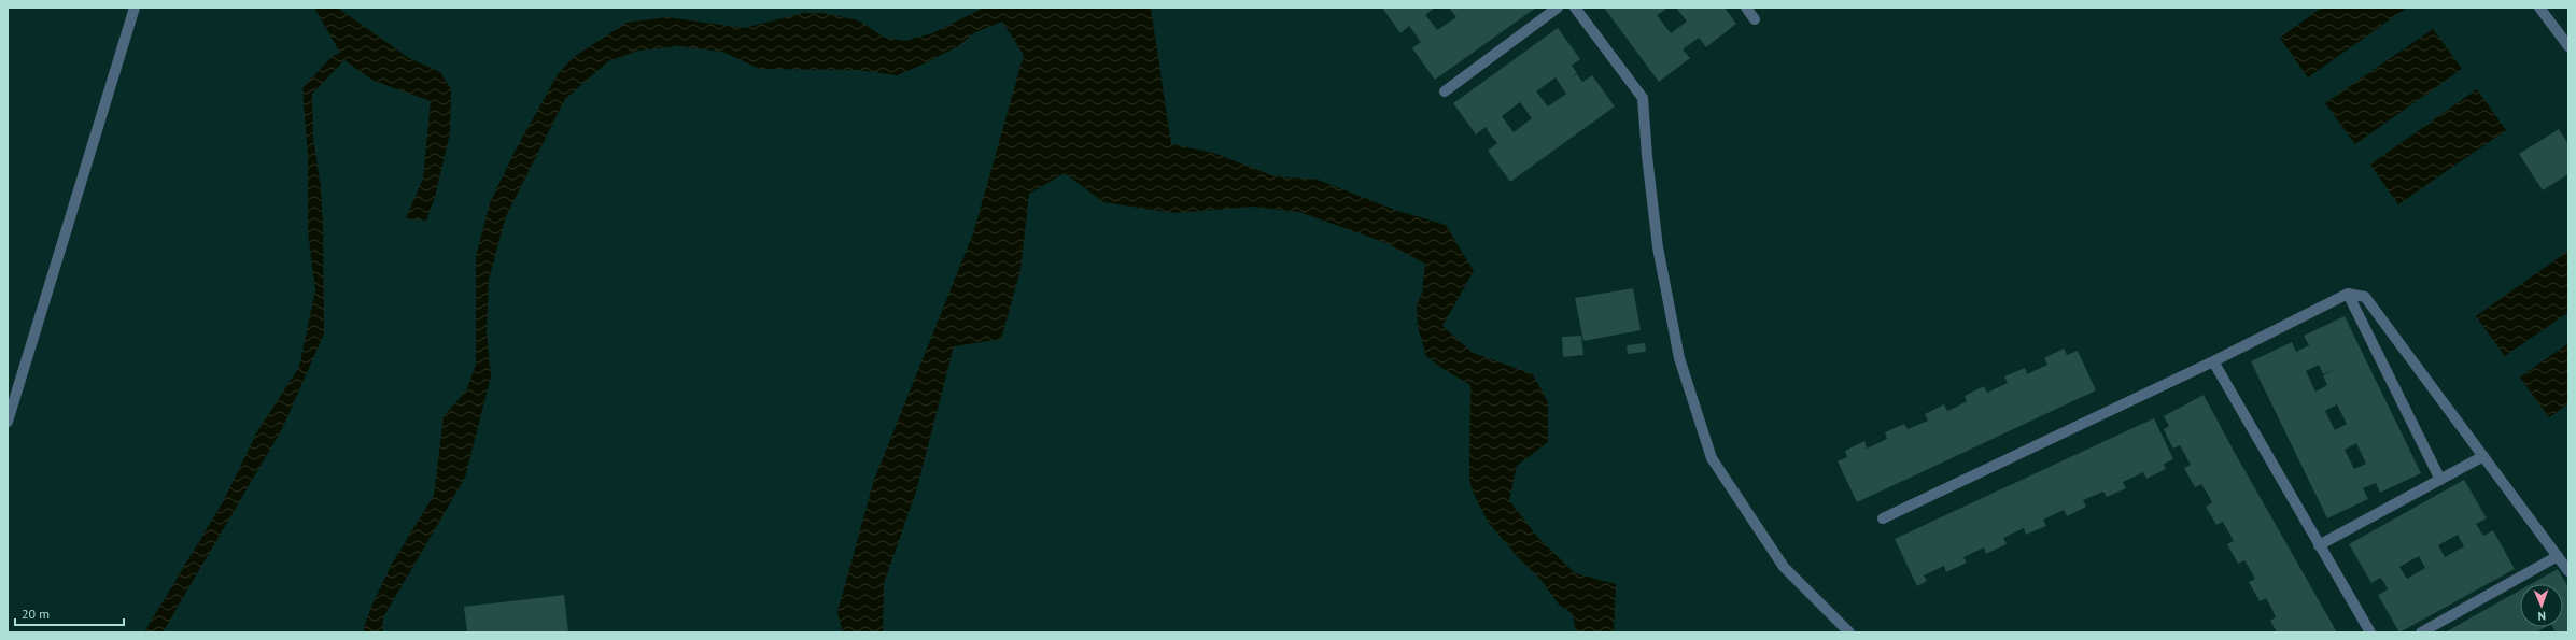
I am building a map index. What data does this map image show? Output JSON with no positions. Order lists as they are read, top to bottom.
{
  "scale_bar": "20 m",
  "north": "bottom"
}
